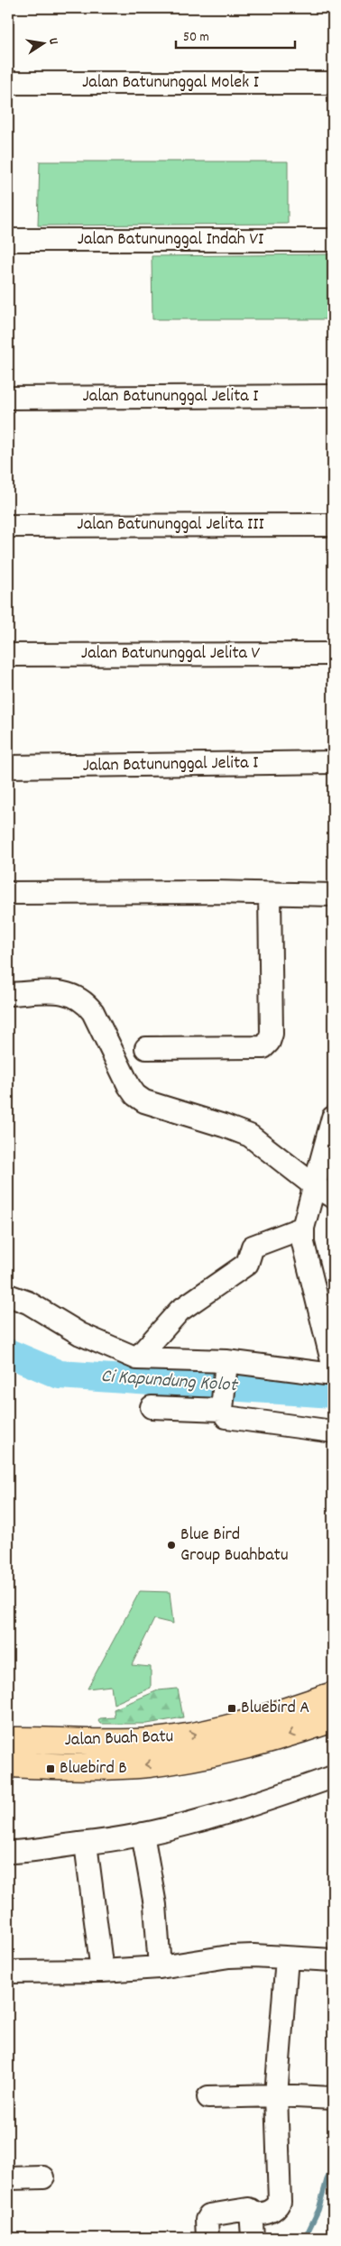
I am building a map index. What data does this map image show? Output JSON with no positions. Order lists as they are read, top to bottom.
{
  "streets": {
    "main road": ["Jalan Buah Batu"],
    "street": [
      "Jalan Batununggal Molek I",
      "Jalan Batununggal Indah VI",
      "Jalan Batununggal Jelita I",
      "Jalan Batununggal Jelita III",
      "Jalan Batununggal Jelita V"
    ]
  },
  "water": ["Ci Kapundung Kolot"],
  "places": {
    "other": ["Blue Bird Group Buahbatu"],
    "transit": ["Bluebird A", "Bluebird B"]
  },
  "scale_bar": "50 m",
  "north": "right"
}
